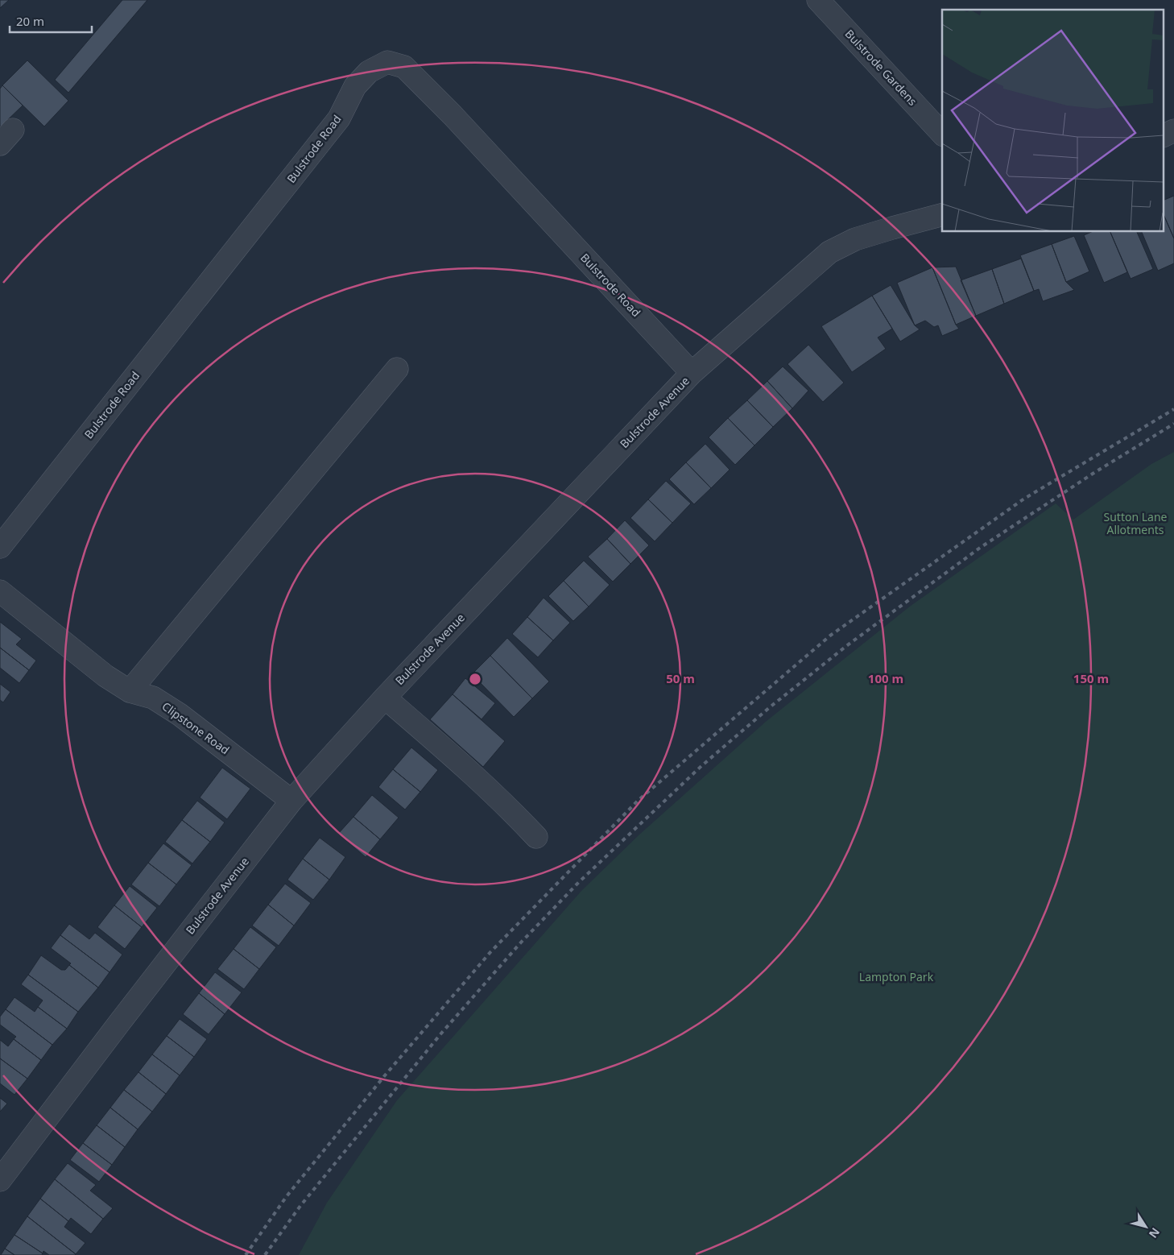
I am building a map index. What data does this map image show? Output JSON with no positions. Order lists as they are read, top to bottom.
{
  "streets": {
    "street": [
      "Bulstrode Gardens",
      "Bulstrode Road",
      "Bulstrode Avenue",
      "Clipstone Road"
    ]
  },
  "crossings": [
    ["Bulstrode Road", "Bulstrode Avenue"],
    ["Bulstrode Avenue", "Clipstone Road"]
  ],
  "parks": ["Sutton Lane Allotments", "Lampton Park"],
  "scale_bar": "20 m",
  "north": "bottom right",
  "rings": ["50 m", "100 m", "150 m"]
}
